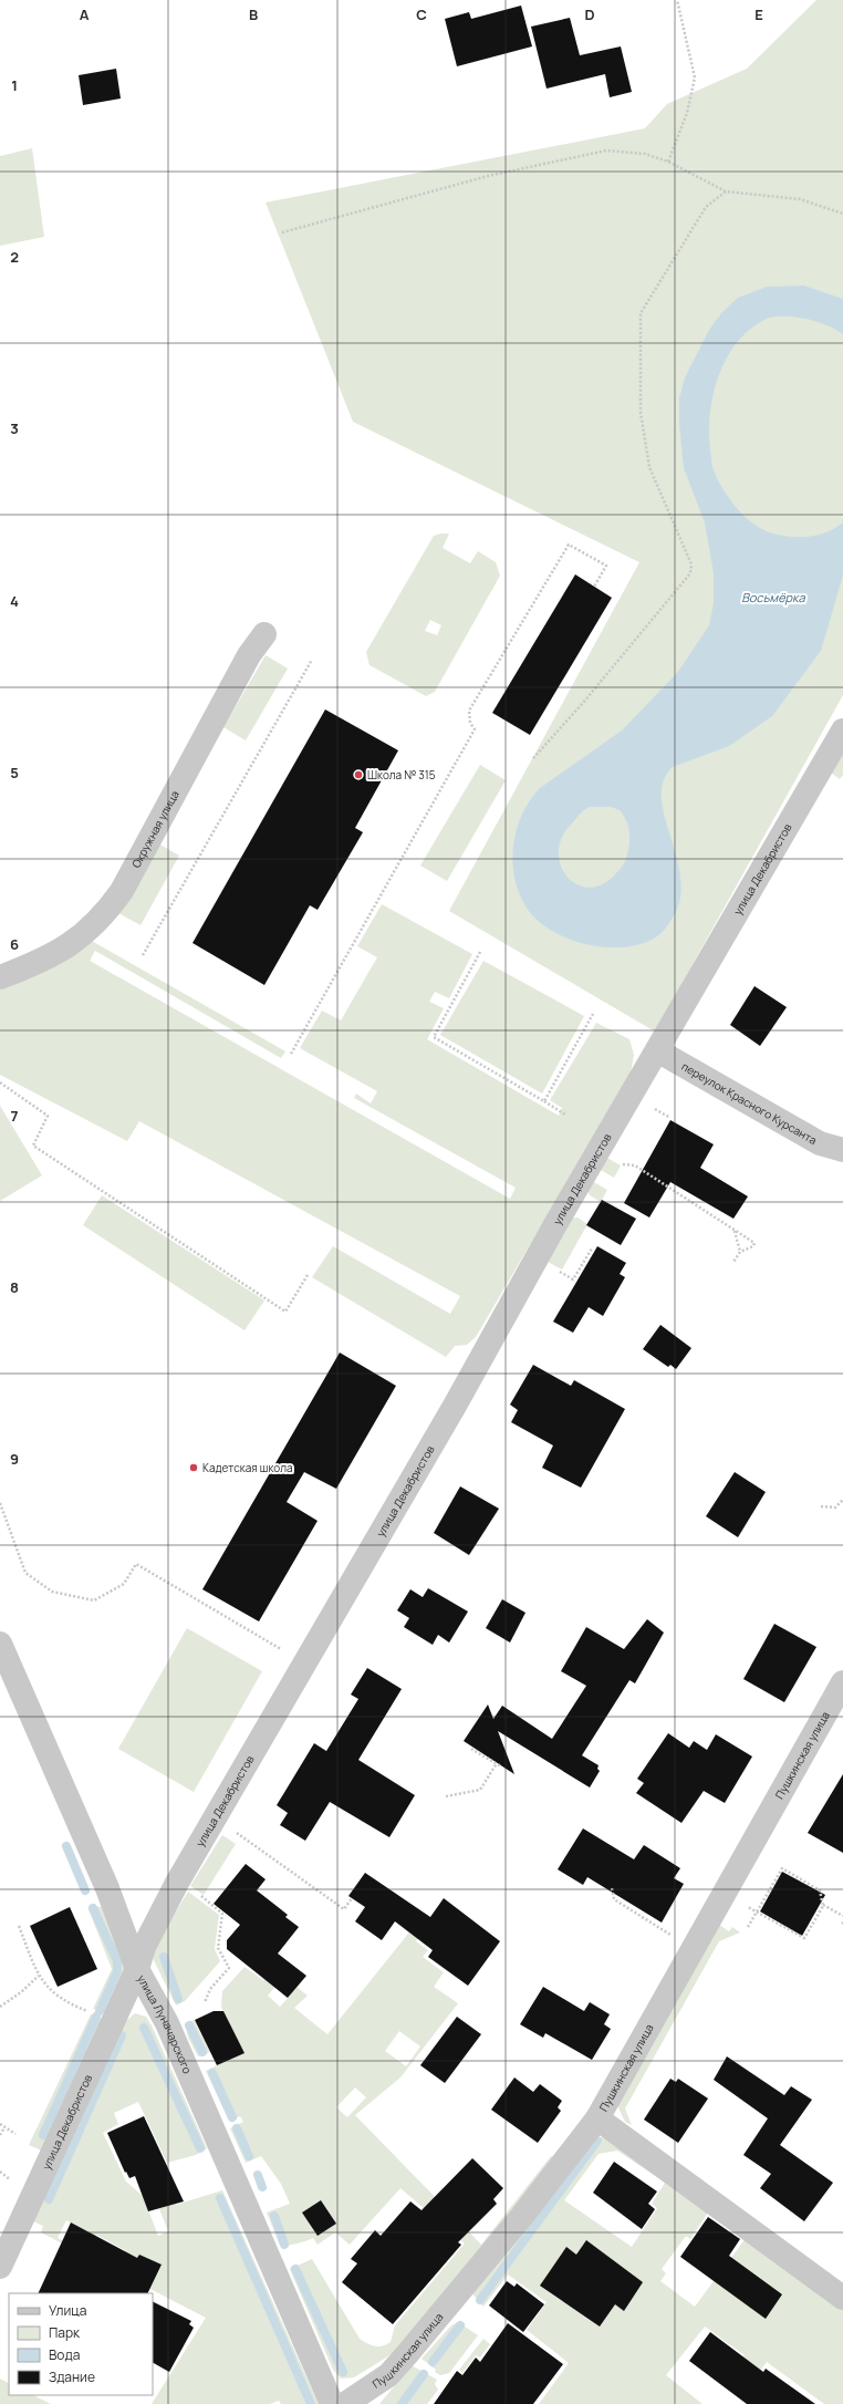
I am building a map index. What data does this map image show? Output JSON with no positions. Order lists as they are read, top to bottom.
{
  "streets": {
    "street": [
      "Окружная улица",
      "улица Декабристов",
      "переулок Красного Курсанта",
      "Пушкинская улица",
      "улица Луначарского"
    ]
  },
  "crossings": [
    ["улица Декабристов", "переулок Красного Курсанта"],
    ["улица Декабристов", "улица Луначарского"]
  ],
  "water": ["Восьмёрка"],
  "places": ["Школа № 315", "Кадетская школа"],
  "legend": [
    "Улица",
    "Парк",
    "Вода",
    "Здание"
  ],
  "grid": {
    "columns": [
      "A",
      "B",
      "C",
      "D",
      "E"
    ],
    "rows": [
      "1",
      "2",
      "3",
      "4",
      "5",
      "6",
      "7",
      "8",
      "9"
    ]
  }
}
